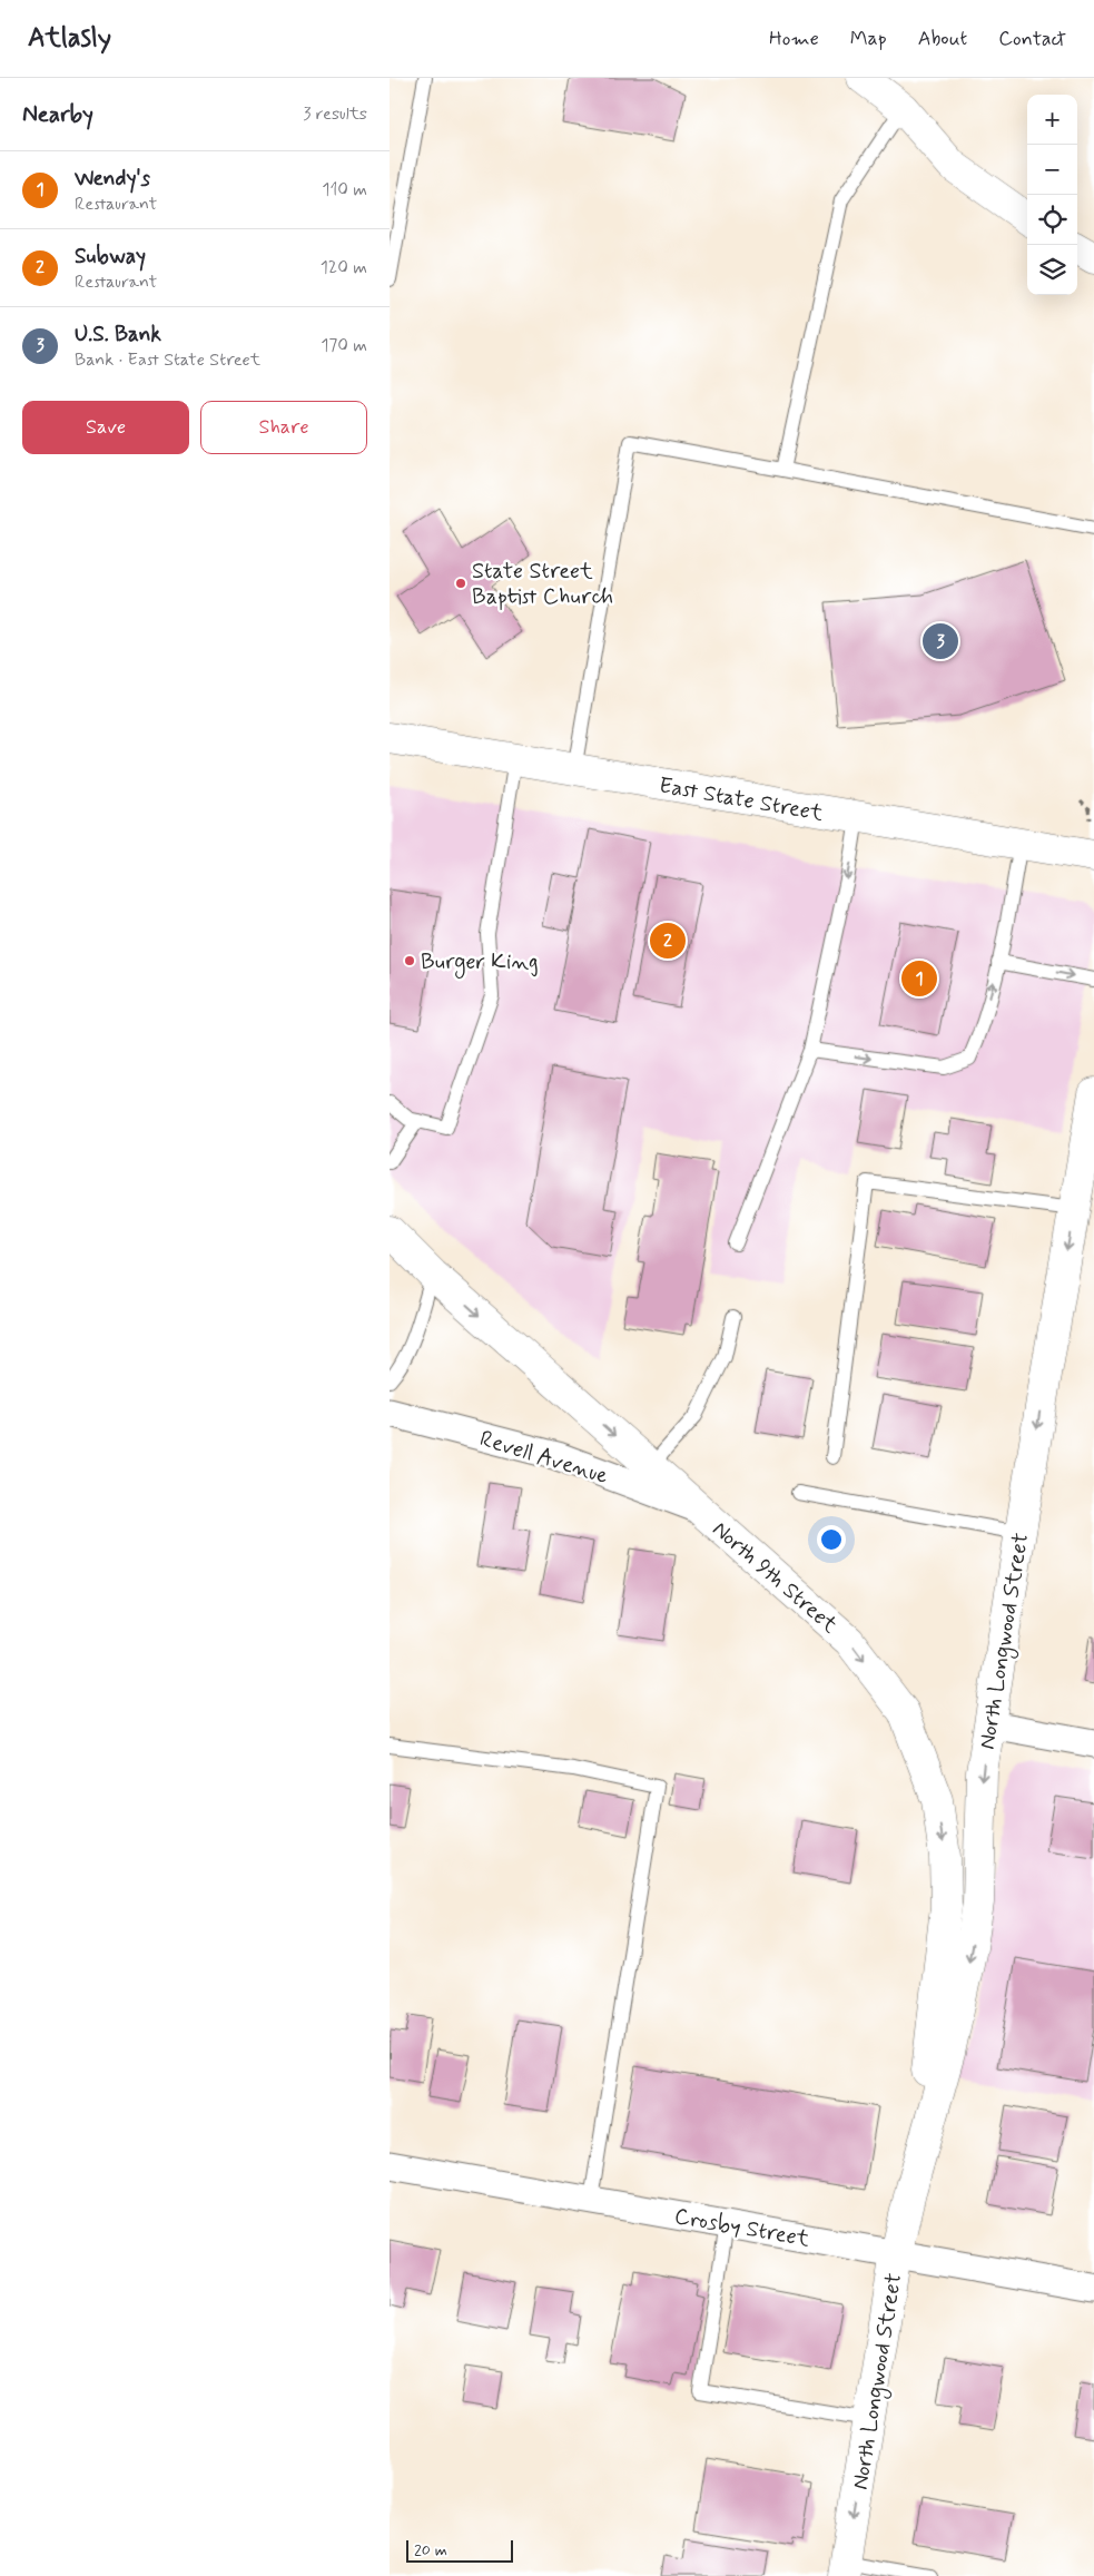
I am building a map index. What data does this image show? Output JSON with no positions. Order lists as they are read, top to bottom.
{
  "streets": {
    "main road": ["East State Street", "North 9th Street", "North Longwood Street"],
    "street": ["Revell Avenue", "Crosby Street"]
  },
  "crossings": [
    ["Revell Avenue", "North 9th Street"],
    ["North 9th Street", "North Longwood Street"],
    ["North Longwood Street", "Crosby Street"]
  ],
  "one_way": ["North 9th Street", "North Longwood Street"],
  "places": ["State Street Baptist Church", "Burger King"],
  "scale_bar": "20 m",
  "page": {
    "header": "Atlasly",
    "nav": [
      "Home",
      "Map",
      "About",
      "Contact"
    ],
    "heading": ["Nearby", "3 results"],
    "map_buttons": ["+", "−"],
    "list": [
      {
        "mark": "1",
        "name": "Wendy's",
        "note": "Restaurant",
        "value": "110 m"
      },
      {
        "mark": "2",
        "name": "Subway",
        "note": "Restaurant",
        "value": "120 m"
      },
      {
        "mark": "3",
        "name": "U.S. Bank",
        "note": "Bank · East State Street",
        "value": "170 m"
      }
    ],
    "buttons": ["Save", "Share"],
    "pins": ["3", "2", "1"],
    "scale": "20 m"
  }
}
